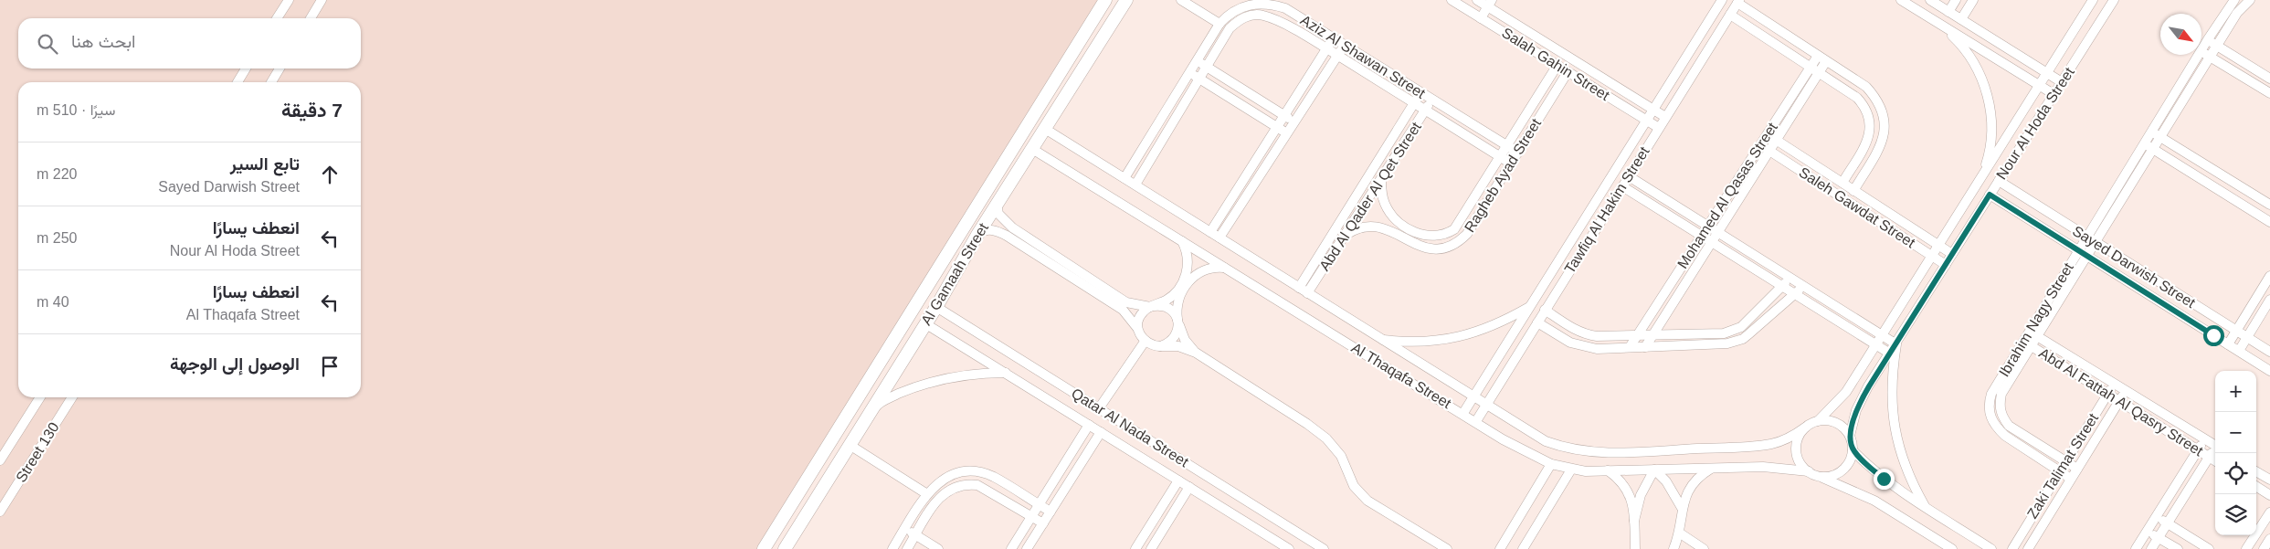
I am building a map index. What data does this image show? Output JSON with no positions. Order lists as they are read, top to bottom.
{
  "streets": {
    "street": [
      "Aziz Al Shawan Street",
      "Salah Gahin Street",
      "Nour Al Hoda Street",
      "Ragheb Ayad Street",
      "Mohamed Al Qasas Street",
      "Abd Al Qader Al Qet Street",
      "Saleh Gawdat Street",
      "Tawfiq Al Hakim Street",
      "Sayed Darwish Street",
      "Al Gamaah Street",
      "Ibrahim Nagy Street",
      "Al Thaqafa Street",
      "Abd Al Fattah Al Qasry Street",
      "Qatar Al Nada Street",
      "Street 130",
      "Zaki Talimat Street"
    ]
  },
  "crossings": [
    ["Aziz Al Shawan Street", "Ragheb Ayad Street"],
    ["Aziz Al Shawan Street", "Abd Al Qader Al Qet Street"],
    ["Aziz Al Shawan Street", "Al Thaqafa Street"],
    ["Salah Gahin Street", "Ragheb Ayad Street"],
    ["Salah Gahin Street", "Tawfiq Al Hakim Street"],
    ["Nour Al Hoda Street", "Saleh Gawdat Street"],
    ["Nour Al Hoda Street", "Sayed Darwish Street"],
    ["Nour Al Hoda Street", "Al Thaqafa Street"],
    ["Ragheb Ayad Street", "Abd Al Qader Al Qet Street"],
    ["Mohamed Al Qasas Street", "Saleh Gawdat Street"],
    ["Abd Al Qader Al Qet Street", "Al Thaqafa Street"],
    ["Tawfiq Al Hakim Street", "Al Thaqafa Street"],
    ["Sayed Darwish Street", "Ibrahim Nagy Street"],
    ["Al Gamaah Street", "Al Thaqafa Street"],
    ["Al Gamaah Street", "Qatar Al Nada Street"],
    ["Ibrahim Nagy Street", "Abd Al Fattah Al Qasry Street"],
    ["Abd Al Fattah Al Qasry Street", "Zaki Talimat Street"]
  ],
  "north": "bottom right",
  "page": {
    "search": "ابحث هنا",
    "heading": ["7 دقيقة", "سيرًا · 510 m"],
    "list": [
      ["تابع السير", "Sayed Darwish Street", "220 m"],
      ["انعطف يسارًا", "Nour Al Hoda Street", "250 m"],
      ["انعطف يسارًا", "Al Thaqafa Street", "40 m"],
      "الوصول إلى الوجهة"
    ],
    "map_buttons": ["+", "−"]
  }
}
